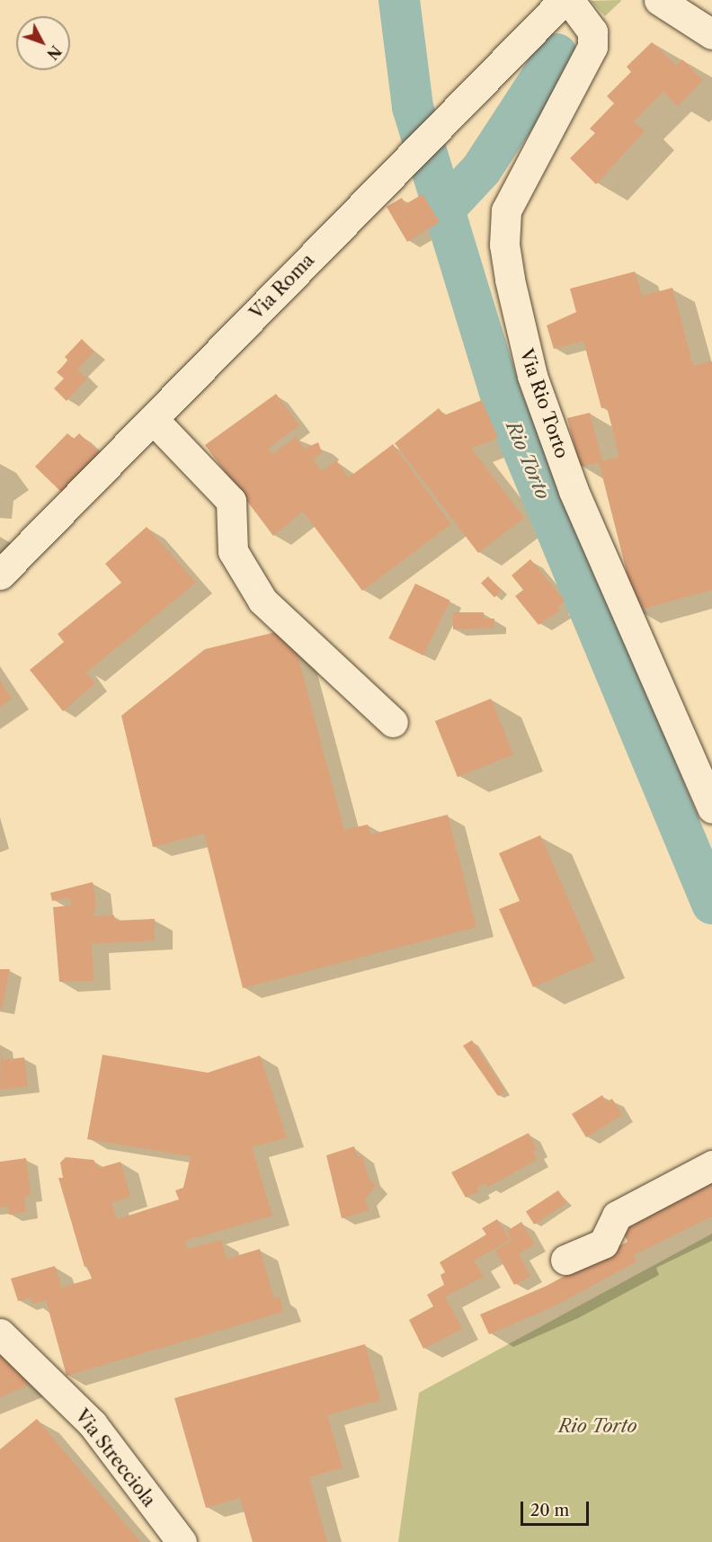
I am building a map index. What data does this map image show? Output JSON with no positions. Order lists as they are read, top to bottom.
{
  "streets": {
    "street": ["Via Roma", "Via Rio Torto", "Via Strecciola"]
  },
  "water": ["Rio Torto"],
  "parks": ["Rio Torto"],
  "scale_bar": "20 m",
  "north": "bottom right"
}
